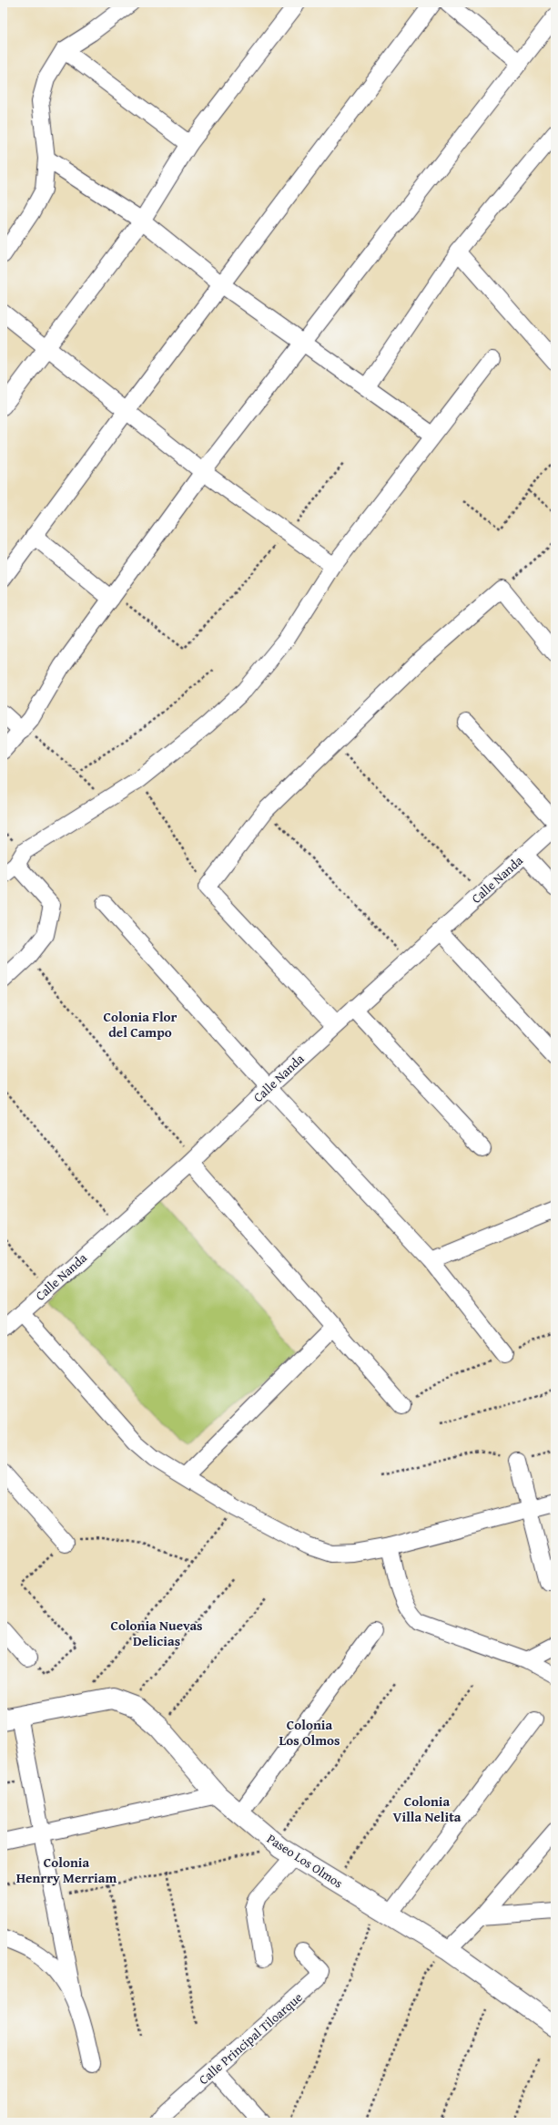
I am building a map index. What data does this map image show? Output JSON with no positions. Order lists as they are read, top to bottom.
{
  "streets": {
    "street": ["Calle Nanda", "Paseo Los Olmos", "Calle Principal Tiloarque"]
  },
  "districts": [
    "Colonia Flor del Campo",
    "Colonia Nuevas Delicias",
    "Colonia Los Olmos",
    "Colonia Villa Nelita",
    "Colonia Henrry Merriam"
  ]
}
